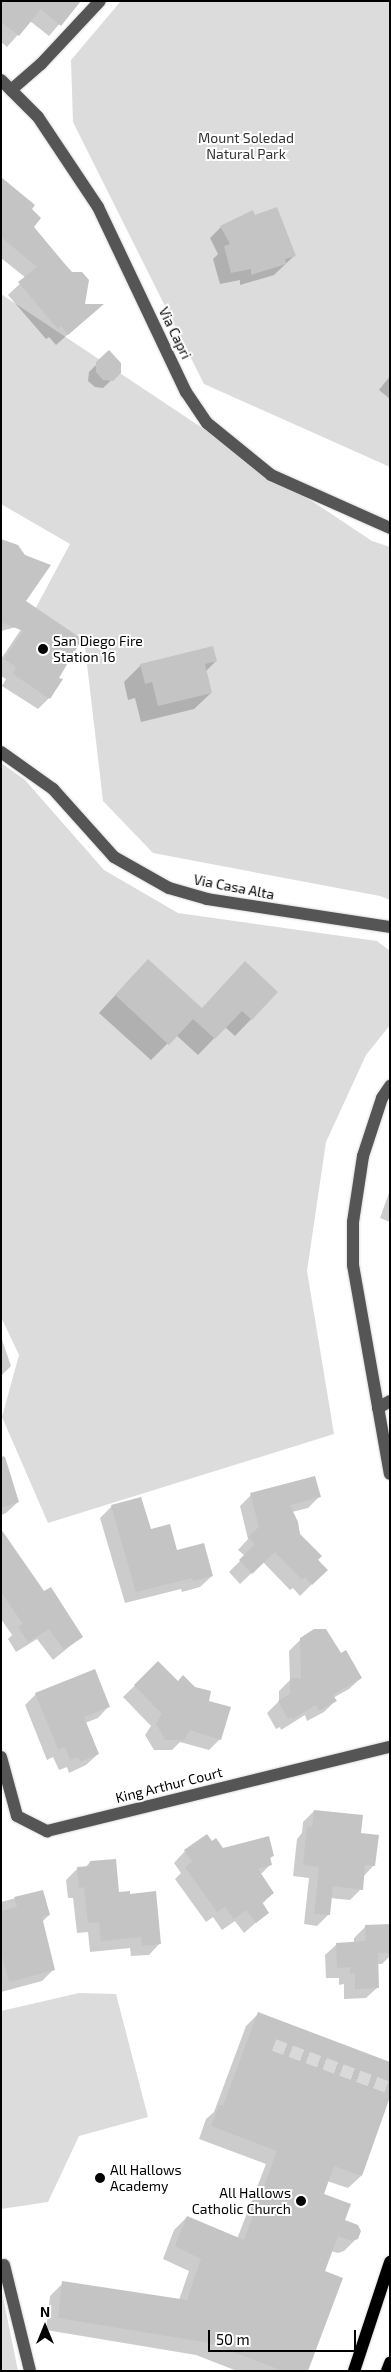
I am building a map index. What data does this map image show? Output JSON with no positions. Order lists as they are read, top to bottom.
{
  "streets": {
    "street": ["Via Capri", "Via Casa Alta", "King Arthur Court"]
  },
  "parks": ["Mount Soledad Natural Park"],
  "places": ["San Diego Fire Station 16", "All Hallows Academy", "All Hallows Catholic Church"],
  "scale_bar": "50 m",
  "north": "top"
}
